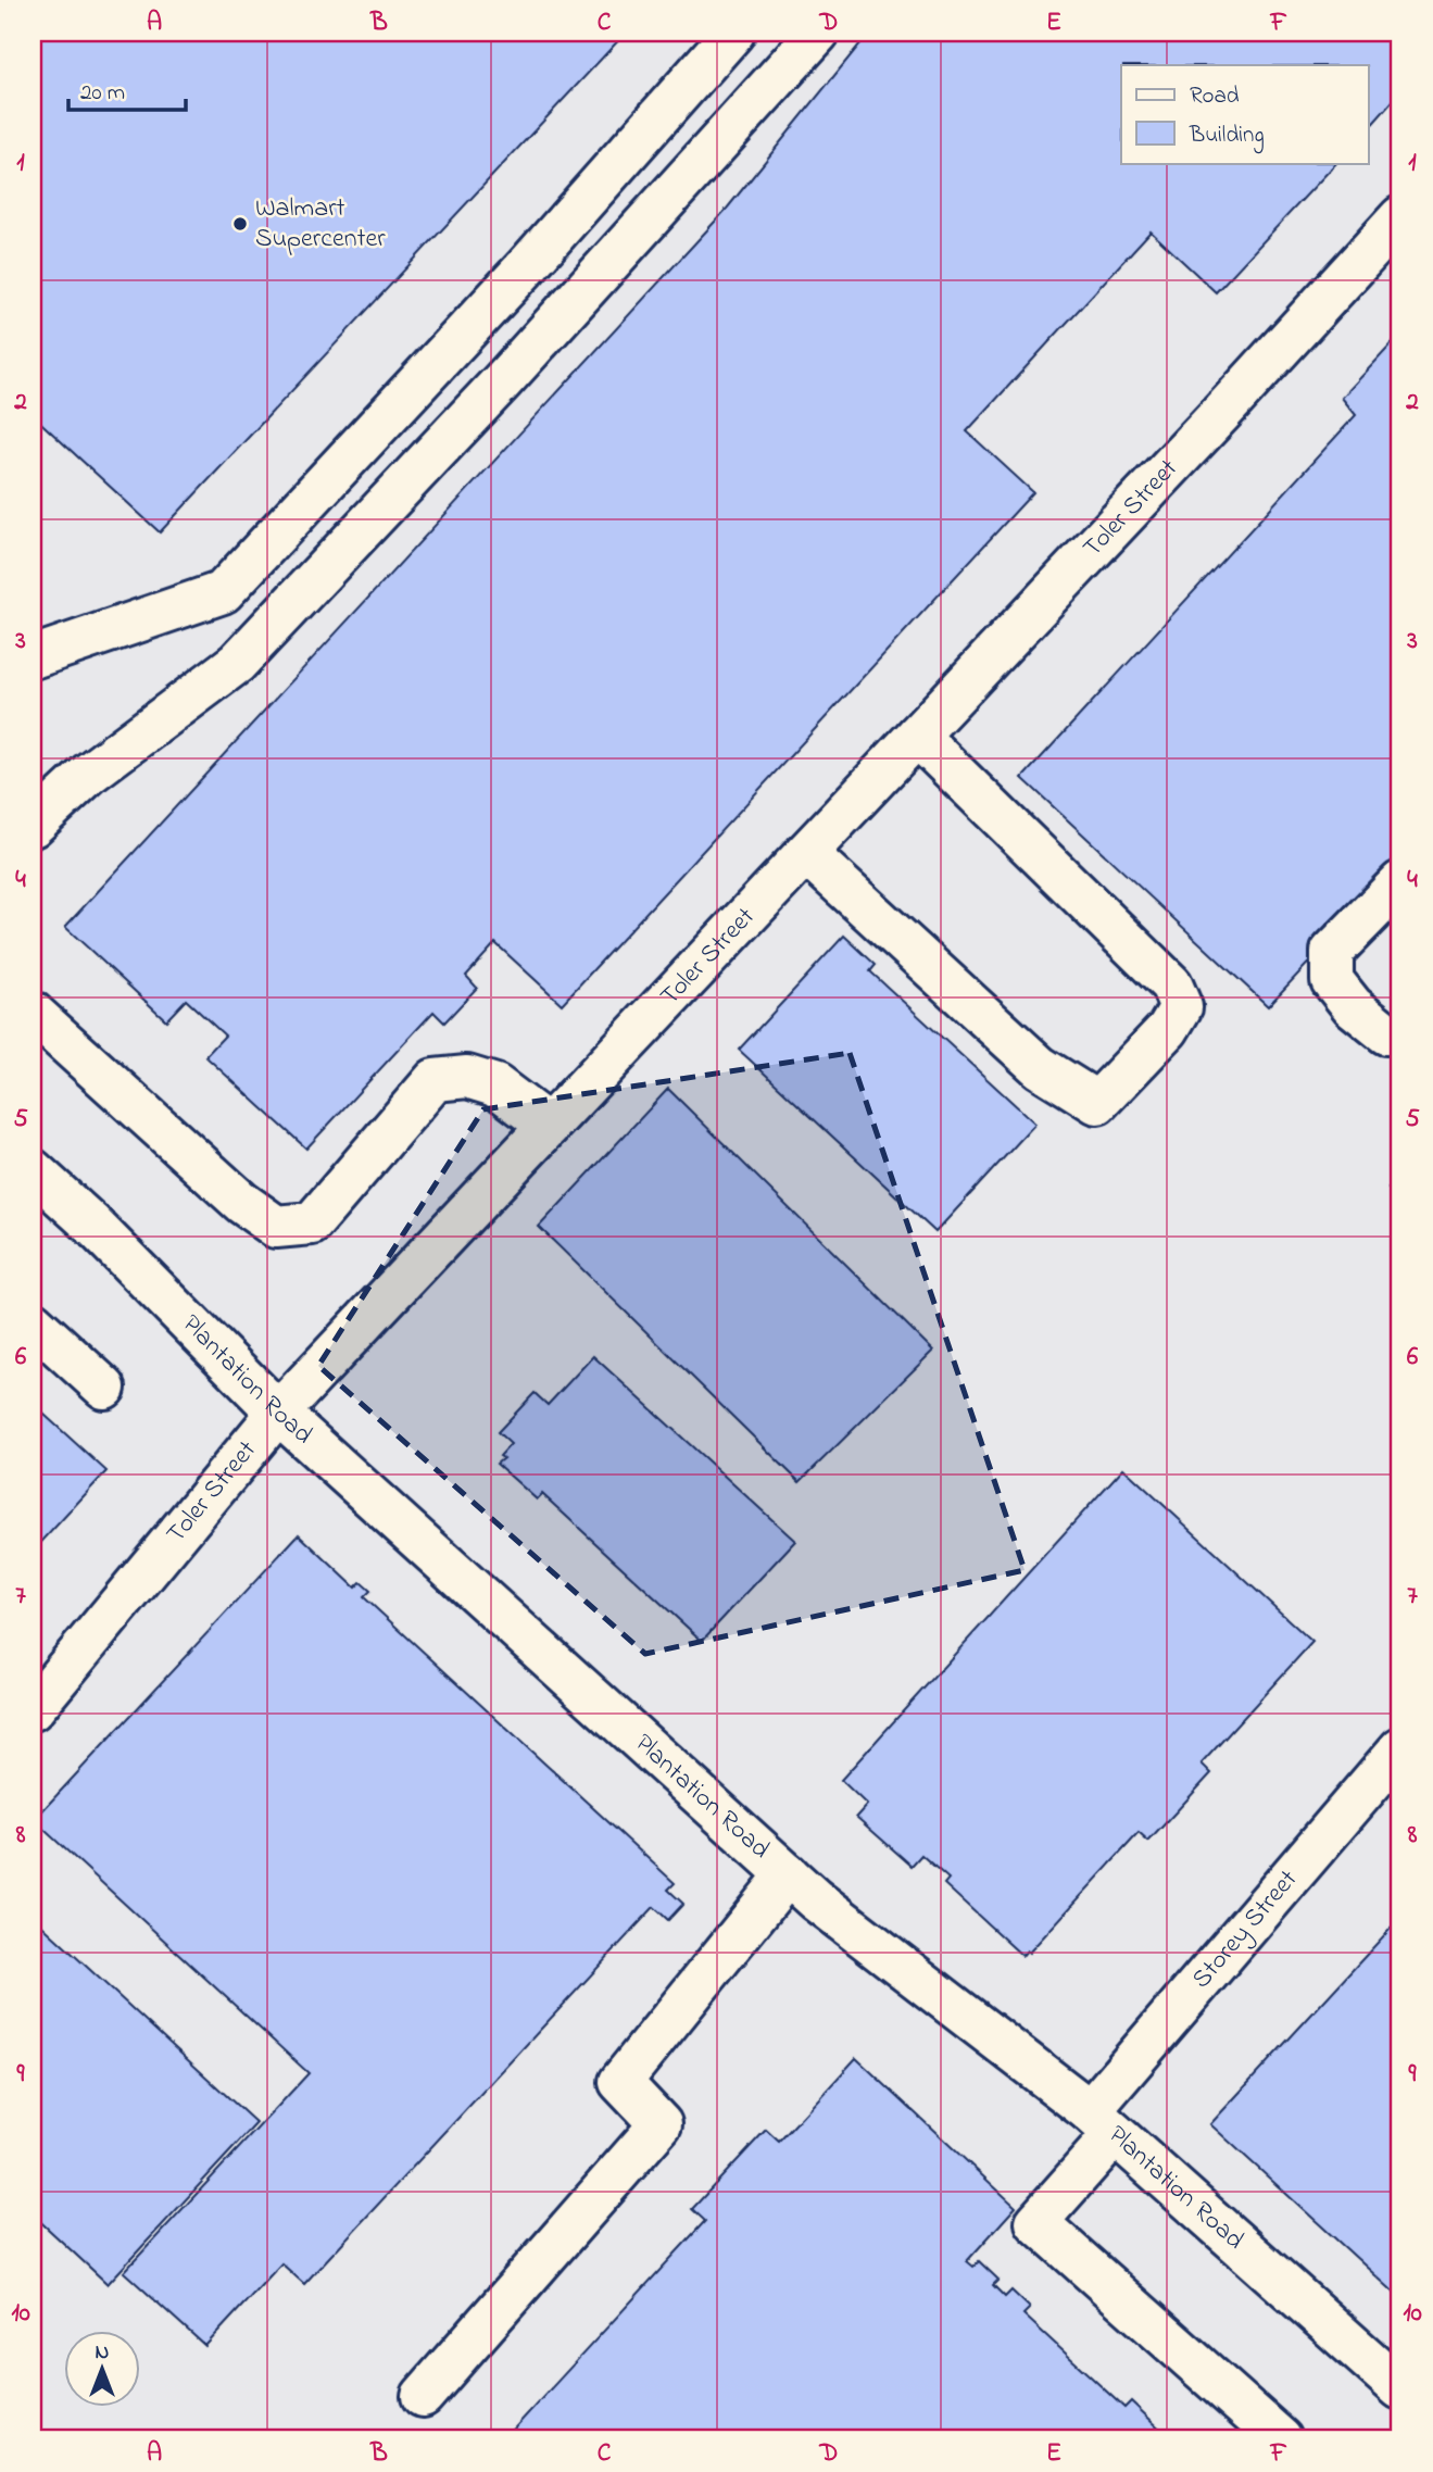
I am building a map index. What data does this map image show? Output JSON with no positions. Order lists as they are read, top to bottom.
{
  "streets": {
    "street": ["Toler Street", "Plantation Road", "Storey Street"]
  },
  "crossings": [
    ["Toler Street", "Plantation Road"],
    ["Plantation Road", "Storey Street"]
  ],
  "places": ["Walmart Supercenter"],
  "legend": ["Road", "Building"],
  "scale_bar": "20 m",
  "north": "top",
  "grid": {
    "columns": [
      "A",
      "B",
      "C",
      "D",
      "E",
      "F"
    ],
    "rows": [
      "1",
      "2",
      "3",
      "4",
      "5",
      "6",
      "7",
      "8",
      "9",
      "10"
    ]
  }
}
